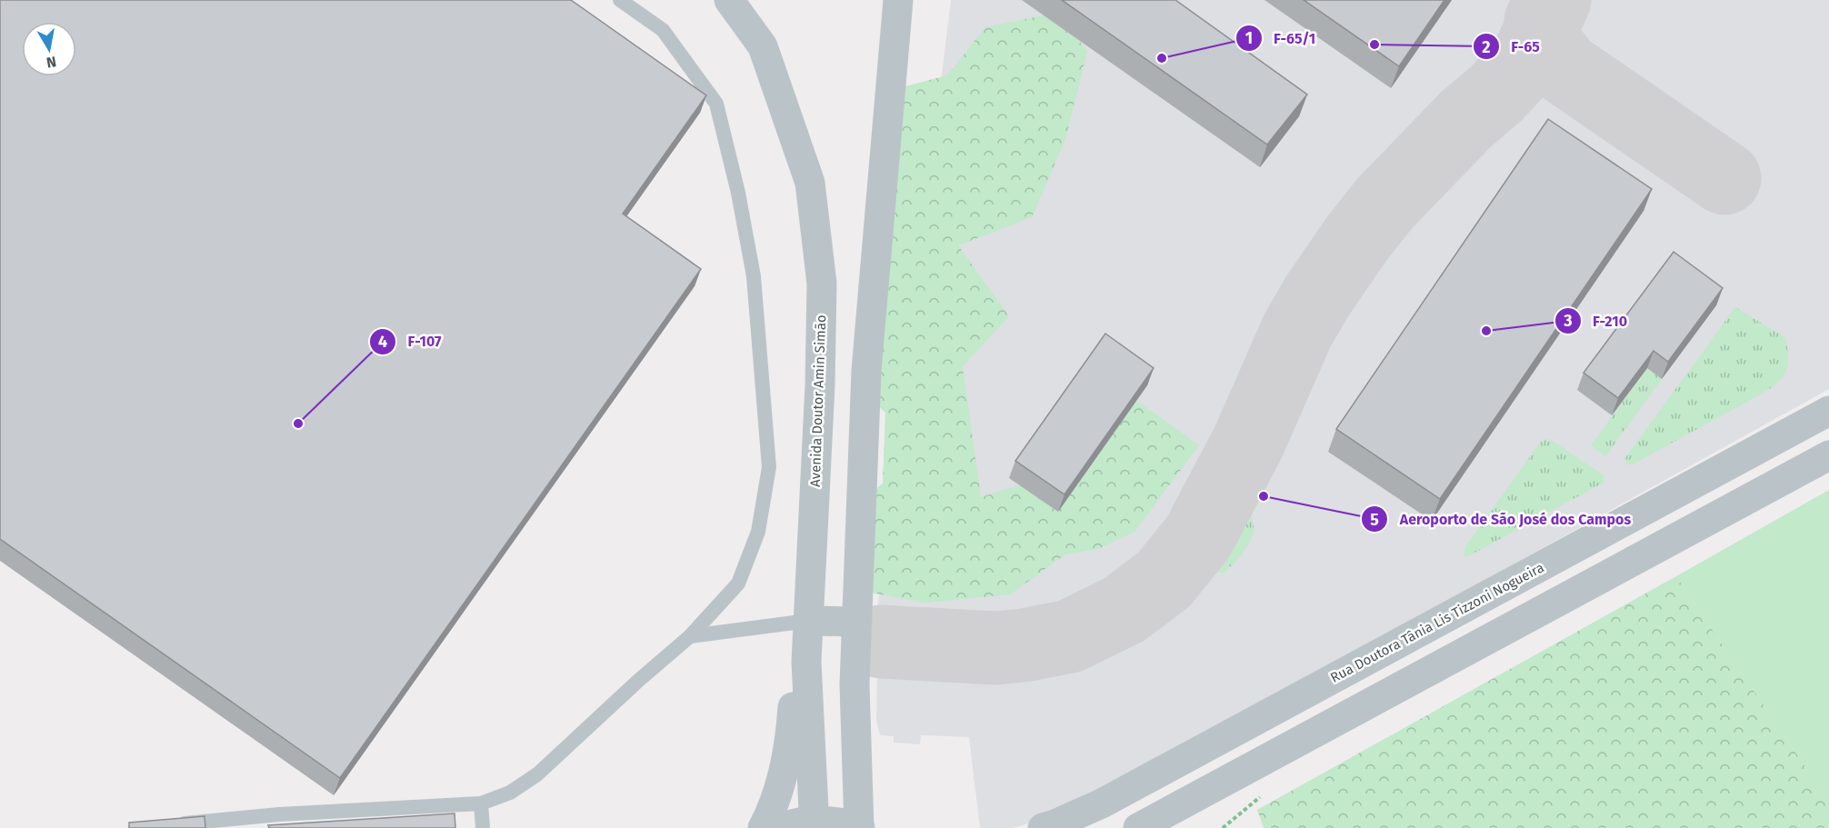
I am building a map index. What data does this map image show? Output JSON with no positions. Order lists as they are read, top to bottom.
{
  "streets": {
    "street": ["Avenida Doutor Amin Simão", "Rua Doutora Tânia Lis Tizzoni Nogueira"]
  },
  "places": [
    "F-65",
    "F-65/1",
    "F-210",
    "F-107",
    "Aeroporto de São José dos Campos"
  ],
  "north": "bottom"
}
